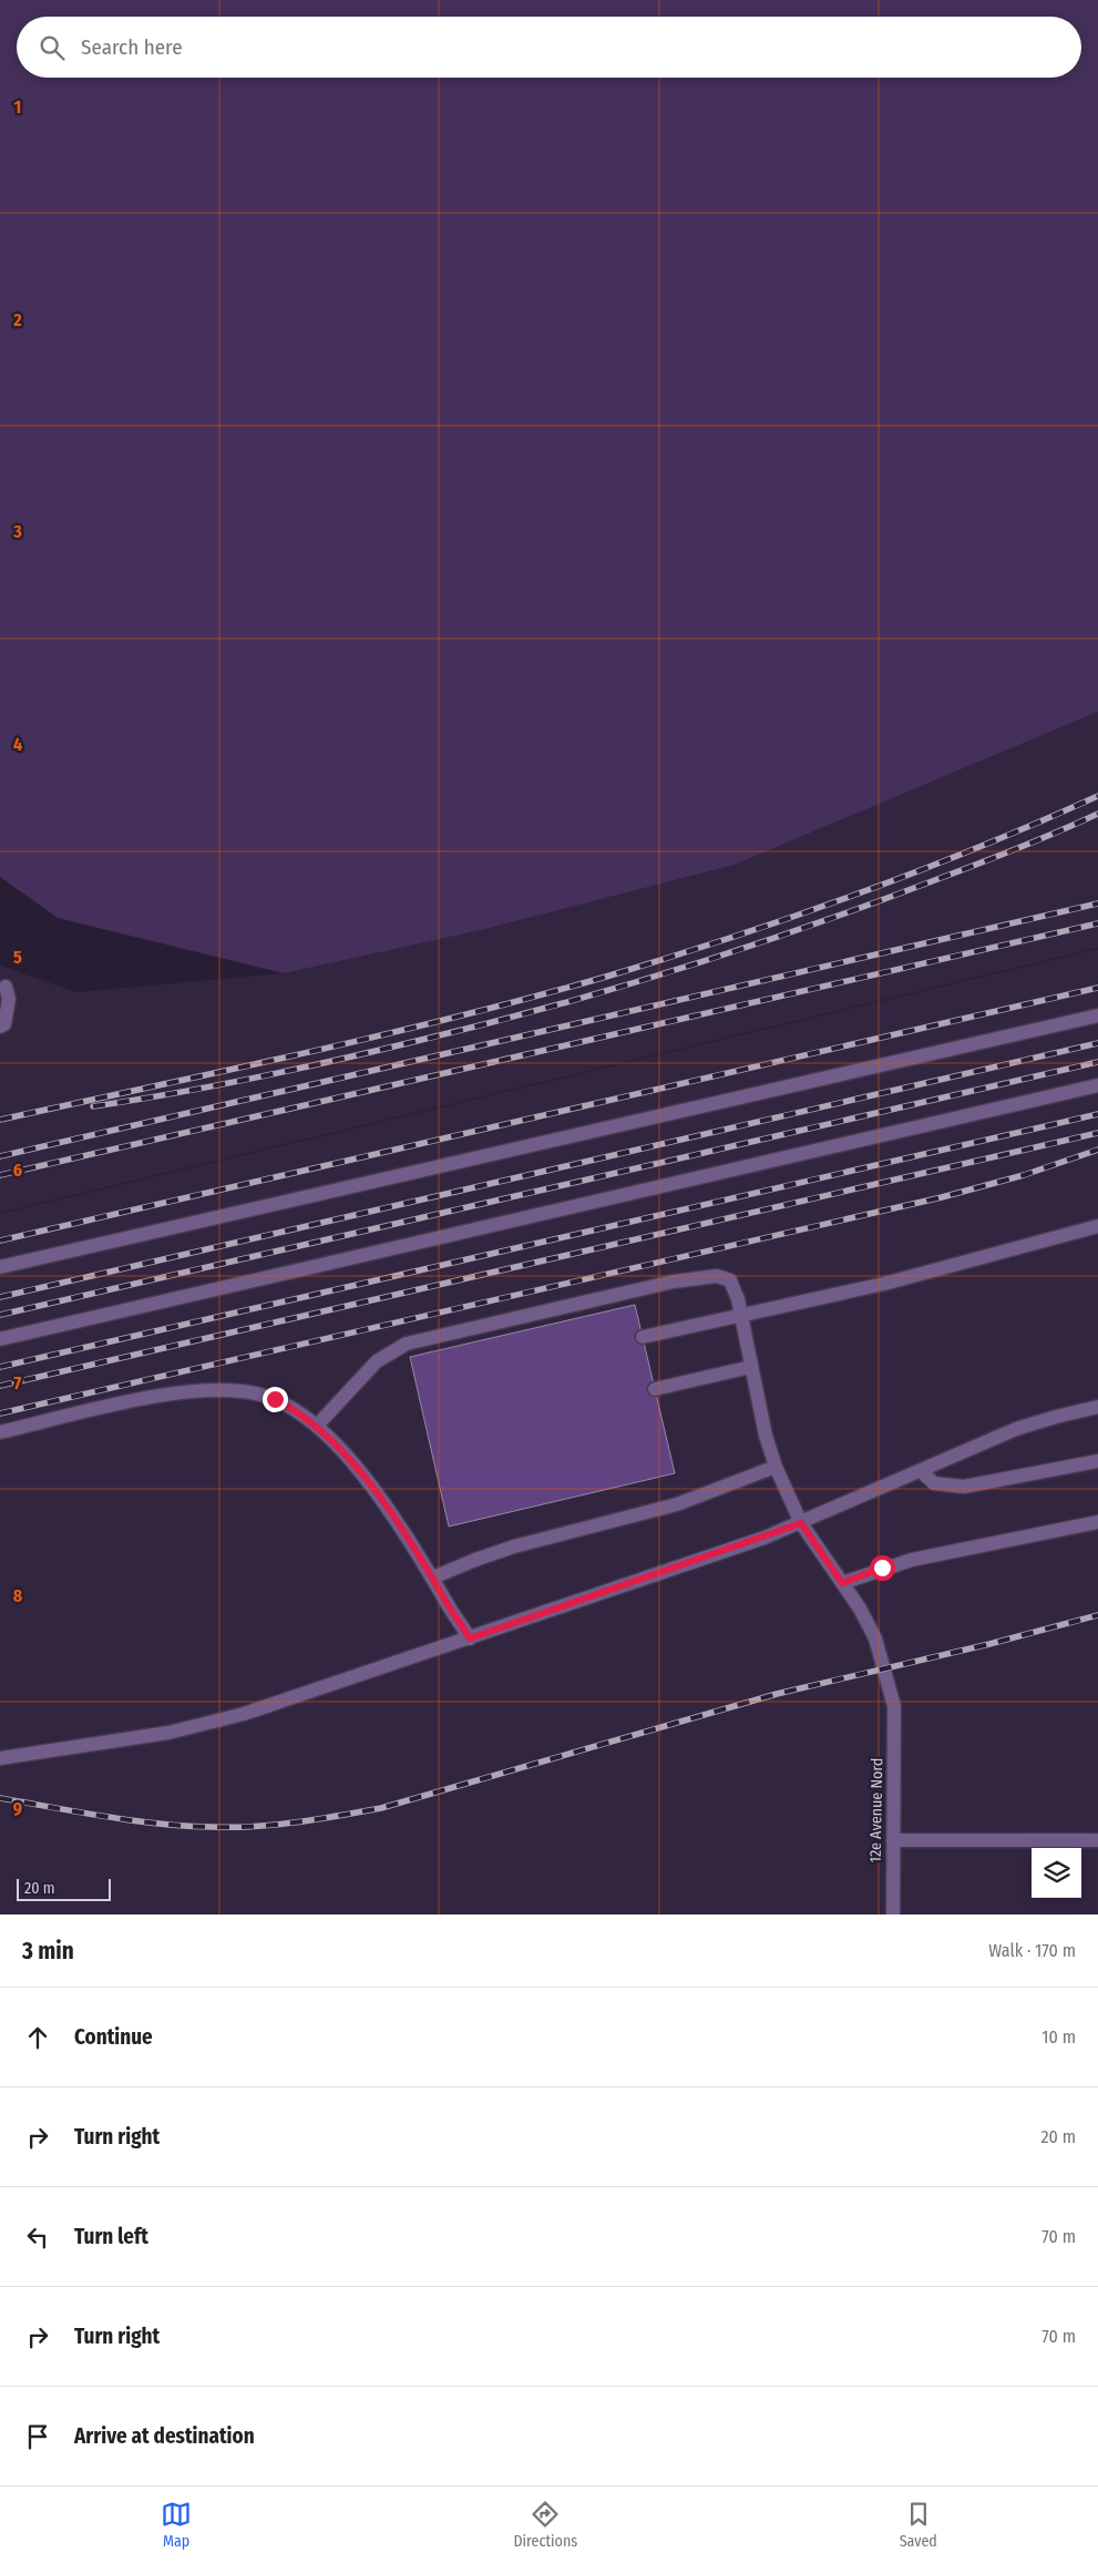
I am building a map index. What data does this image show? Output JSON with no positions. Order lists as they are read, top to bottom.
{
  "streets": {
    "street": ["12e Avenue Nord"]
  },
  "scale_bar": "20 m",
  "page": {
    "search": "Search here",
    "scale": "20 m",
    "heading": ["3 min", "Walk · 170 m"],
    "list": [
      ["Continue", "10 m"],
      ["Turn right", "20 m"],
      ["Turn left", "70 m"],
      ["Turn right", "70 m"],
      "Arrive at destination"
    ],
    "nav": ["Map", "Directions", "Saved"]
  },
  "grid": {
    "rows": [
      "1",
      "2",
      "3",
      "4",
      "5",
      "6",
      "7",
      "8",
      "9"
    ]
  }
}
